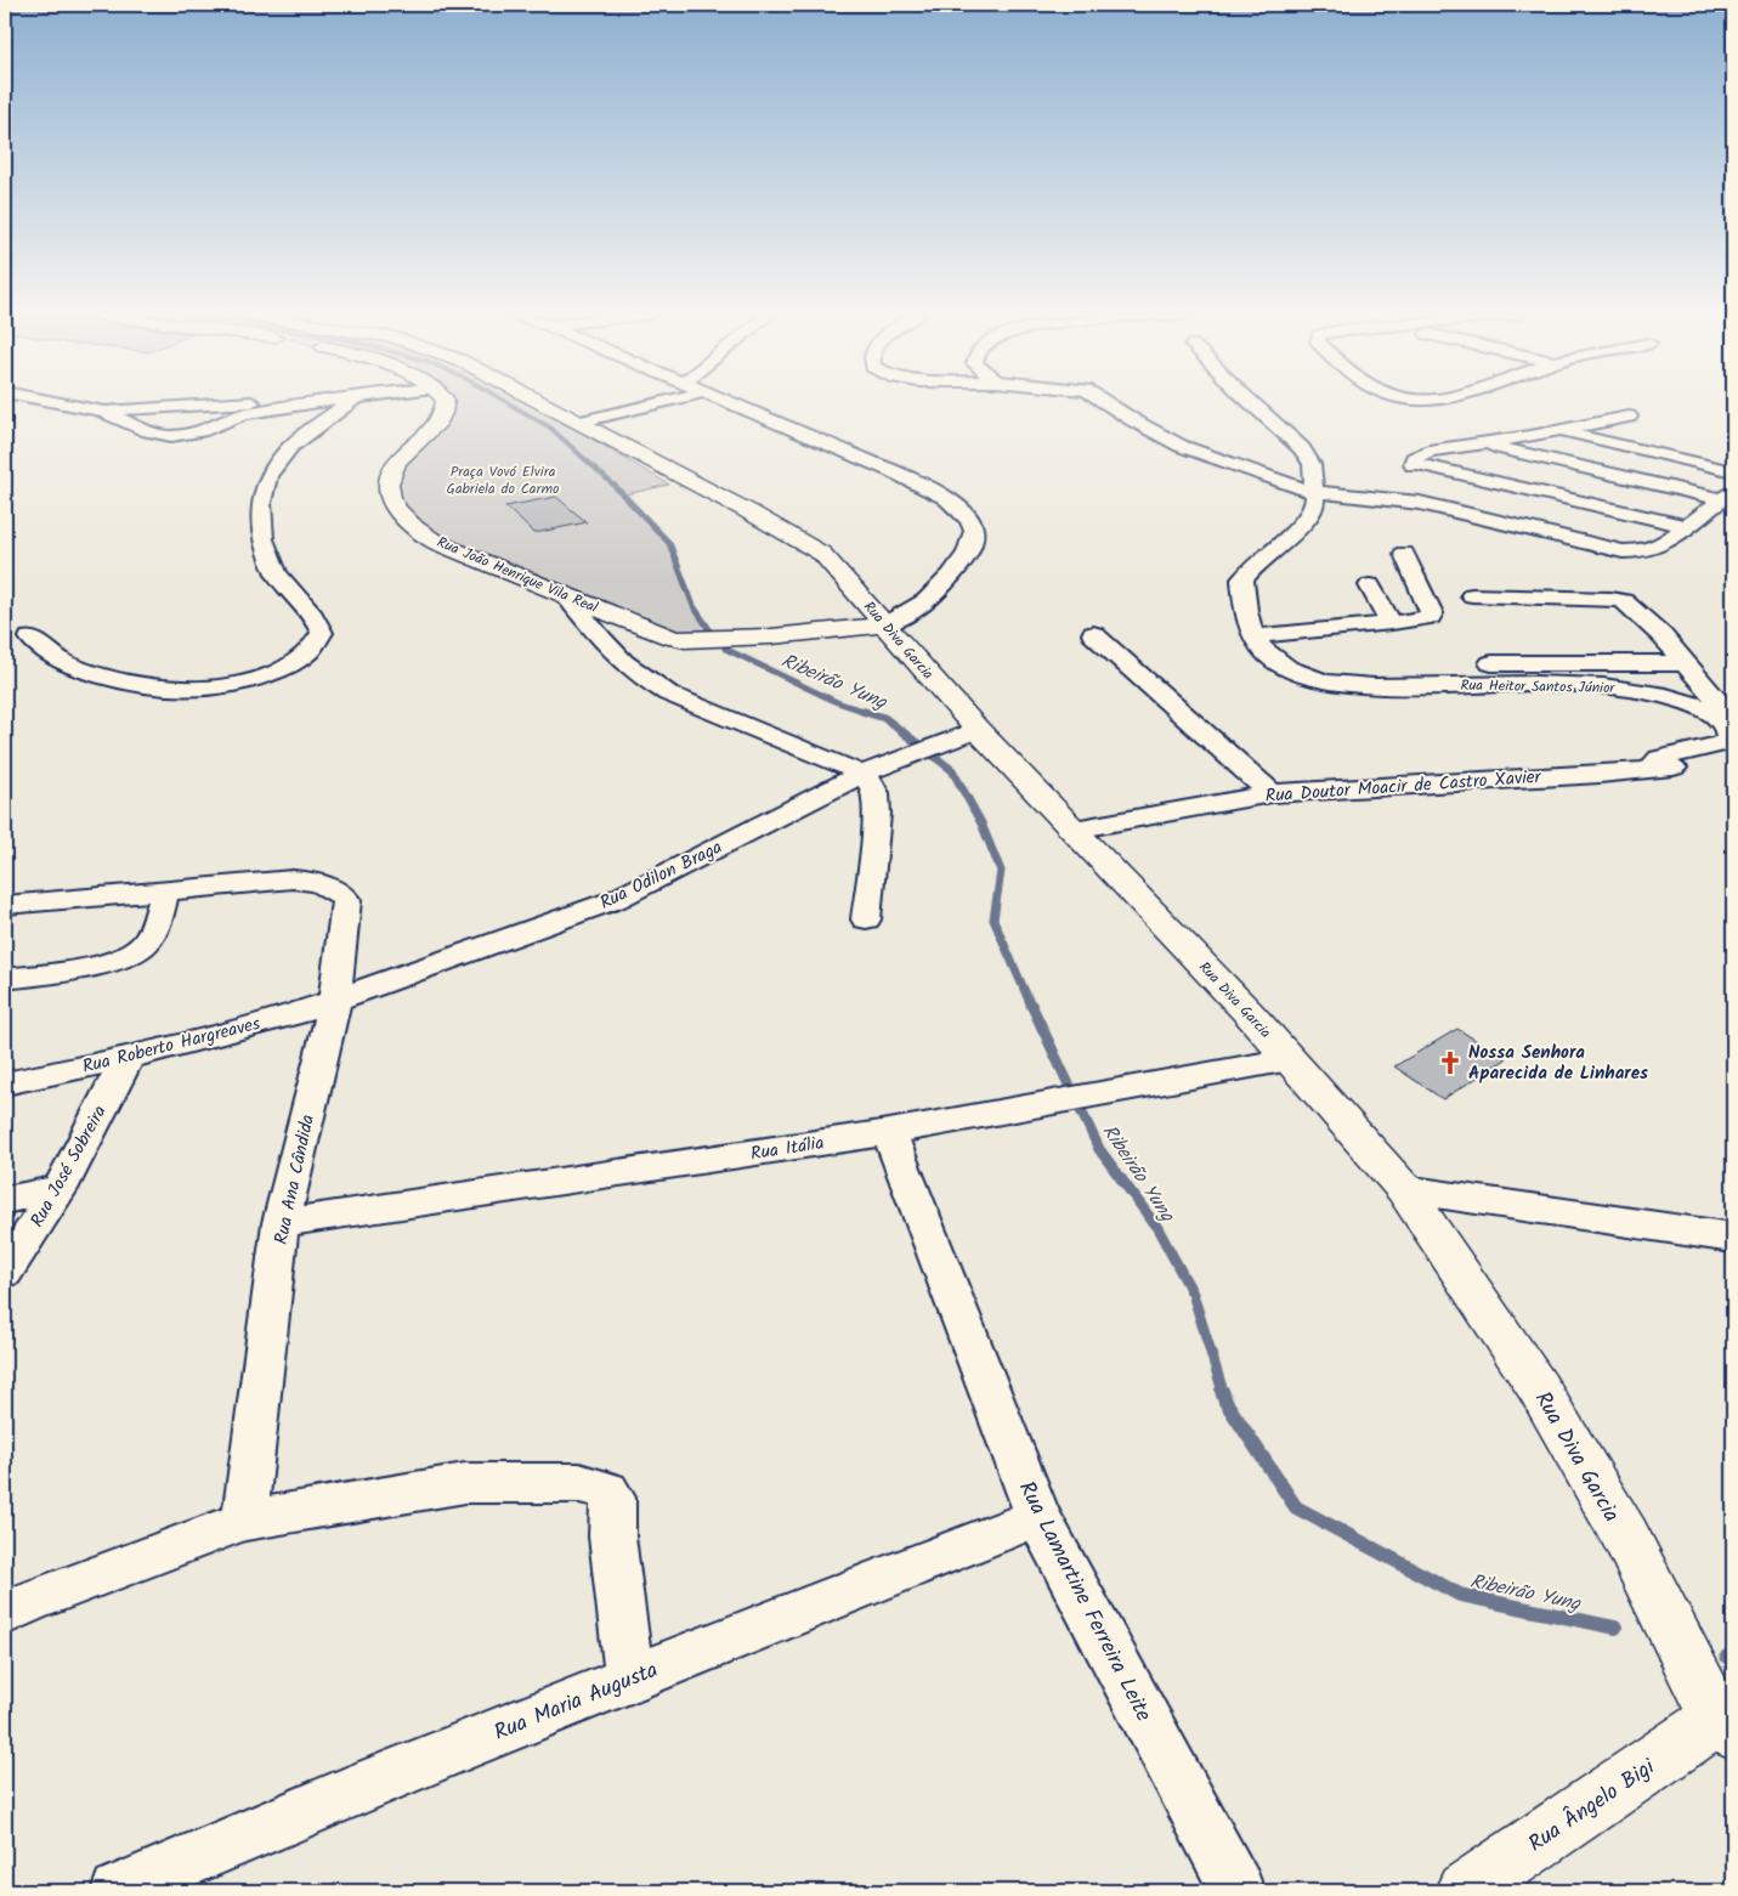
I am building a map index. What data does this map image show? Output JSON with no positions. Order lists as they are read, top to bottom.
{
  "streets": {
    "street": [
      "Rua João Henrique Vila Real",
      "Rua Diva Garcia",
      "Rua Heitor Santos Júnior",
      "Rua Doutor Moacir de Castro Xavier",
      "Rua Odilon Braga",
      "Rua Roberto Hargreaves",
      "Rua Itália",
      "Rua José Sobreira",
      "Rua Ana Cândida",
      "Rua Lamartine Ferreira Leite",
      "Rua Maria Augusta",
      "Rua Ângelo Bigi"
    ]
  },
  "crossings": [
    ["Rua João Henrique Vila Real", "Rua Diva Garcia"],
    ["Rua Diva Garcia", "Rua Doutor Moacir de Castro Xavier"],
    ["Rua Diva Garcia", "Rua Odilon Braga"],
    ["Rua Diva Garcia", "Rua Itália"],
    ["Rua Diva Garcia", "Rua Ângelo Bigi"],
    ["Rua Heitor Santos Júnior", "Rua Doutor Moacir de Castro Xavier"],
    ["Rua Odilon Braga", "Rua Roberto Hargreaves"],
    ["Rua Odilon Braga", "Rua Ana Cândida"],
    ["Rua Roberto Hargreaves", "Rua José Sobreira"],
    ["Rua Roberto Hargreaves", "Rua Ana Cândida"],
    ["Rua Itália", "Rua Ana Cândida"],
    ["Rua Itália", "Rua Lamartine Ferreira Leite"],
    ["Rua Lamartine Ferreira Leite", "Rua Maria Augusta"]
  ],
  "water": ["Ribeirão Yung"],
  "parks": ["Praça Vovó Elvira Gabriela do Carmo"],
  "places": {
    "church": ["Nossa Senhora Aparecida de Linhares"]
  }
}
